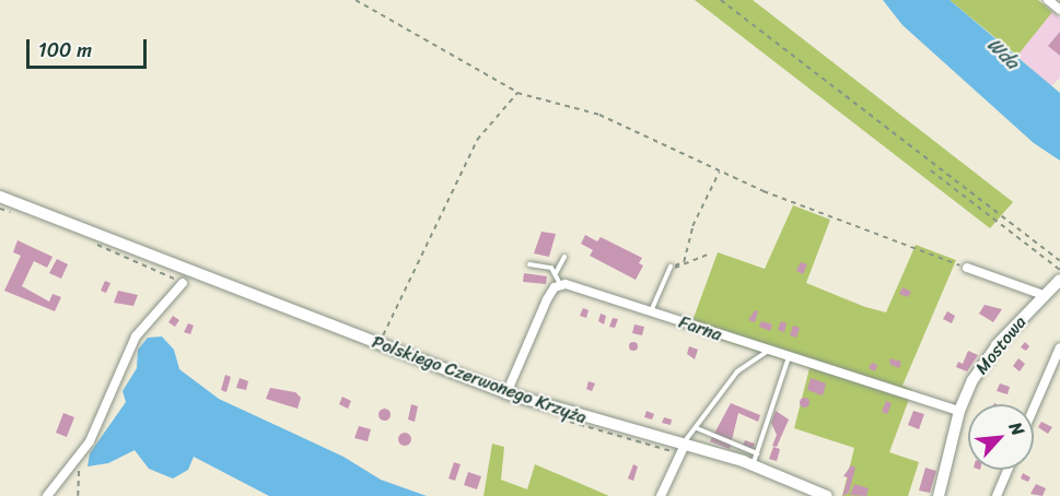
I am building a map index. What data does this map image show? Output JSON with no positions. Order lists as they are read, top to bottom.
{
  "streets": {
    "street": ["Farna", "Mostowa", "Polskiego Czerwonego Krzyża"]
  },
  "crossings": [
    ["Farna", "Mostowa"]
  ],
  "water": ["Wda"],
  "scale_bar": "100 m",
  "north": "top right"
}
